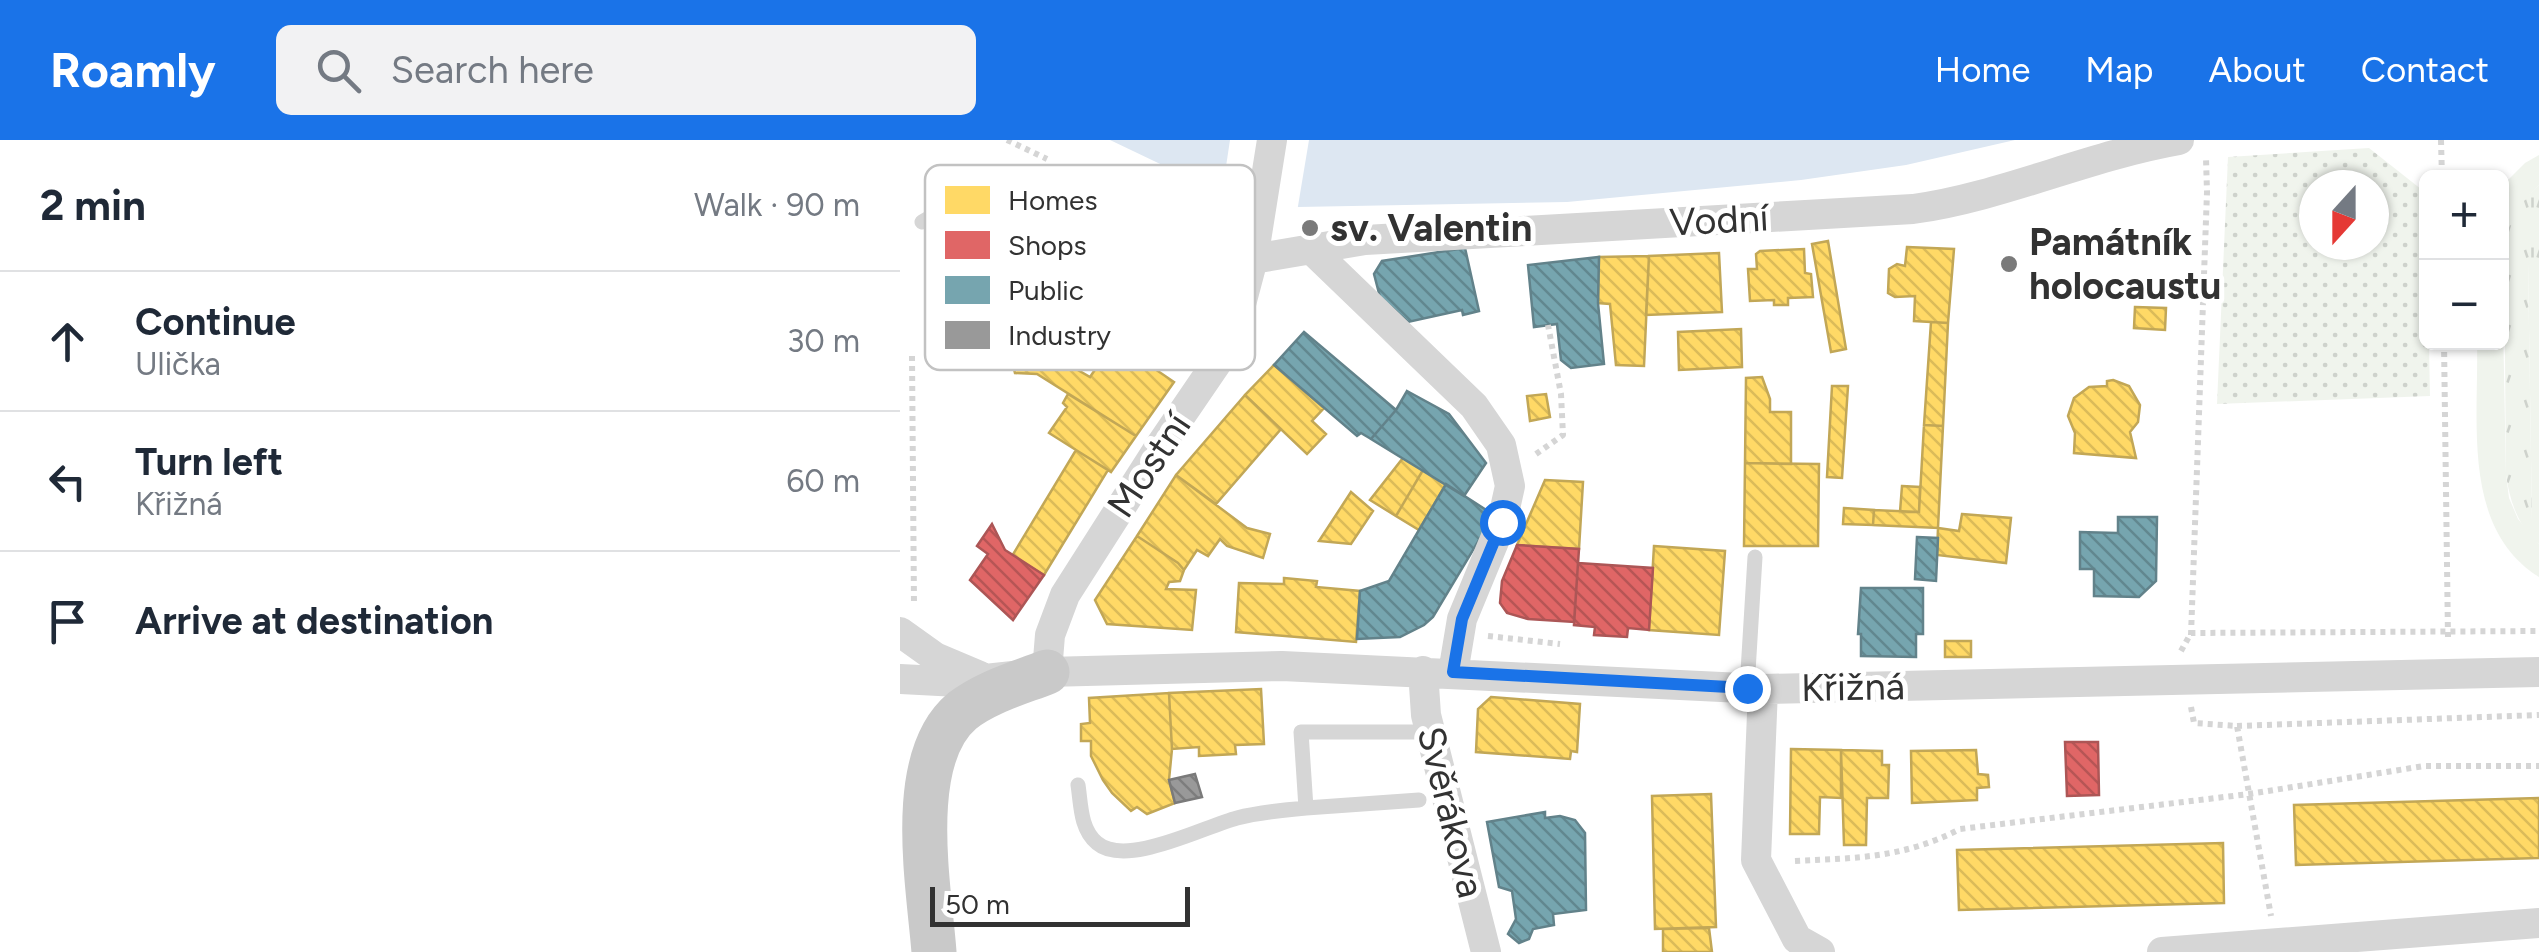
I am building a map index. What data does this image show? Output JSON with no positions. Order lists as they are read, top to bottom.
{
  "streets": {
    "street": [
      "Vodní",
      "Mostní",
      "Křižná",
      "Svěrákova"
    ]
  },
  "crossings": [
    ["Mostní", "Křižná"],
    ["Křižná", "Svěrákova"]
  ],
  "places": ["sv. Valentin", "Památník holocaustu"],
  "legend": [
    "Homes",
    "Shops",
    "Public",
    "Industry"
  ],
  "scale_bar": "50 m",
  "north": "bottom",
  "page": {
    "header": "Roamly",
    "search": "Search here",
    "nav": [
      "Home",
      "Map",
      "About",
      "Contact"
    ],
    "heading": ["2 min", "Walk · 90 m"],
    "map_buttons": ["+", "−"],
    "list": [
      ["Continue", "Ulička", "30 m"],
      ["Turn left", "Křižná", "60 m"],
      "Arrive at destination"
    ],
    "scale": "50 m"
  }
}
